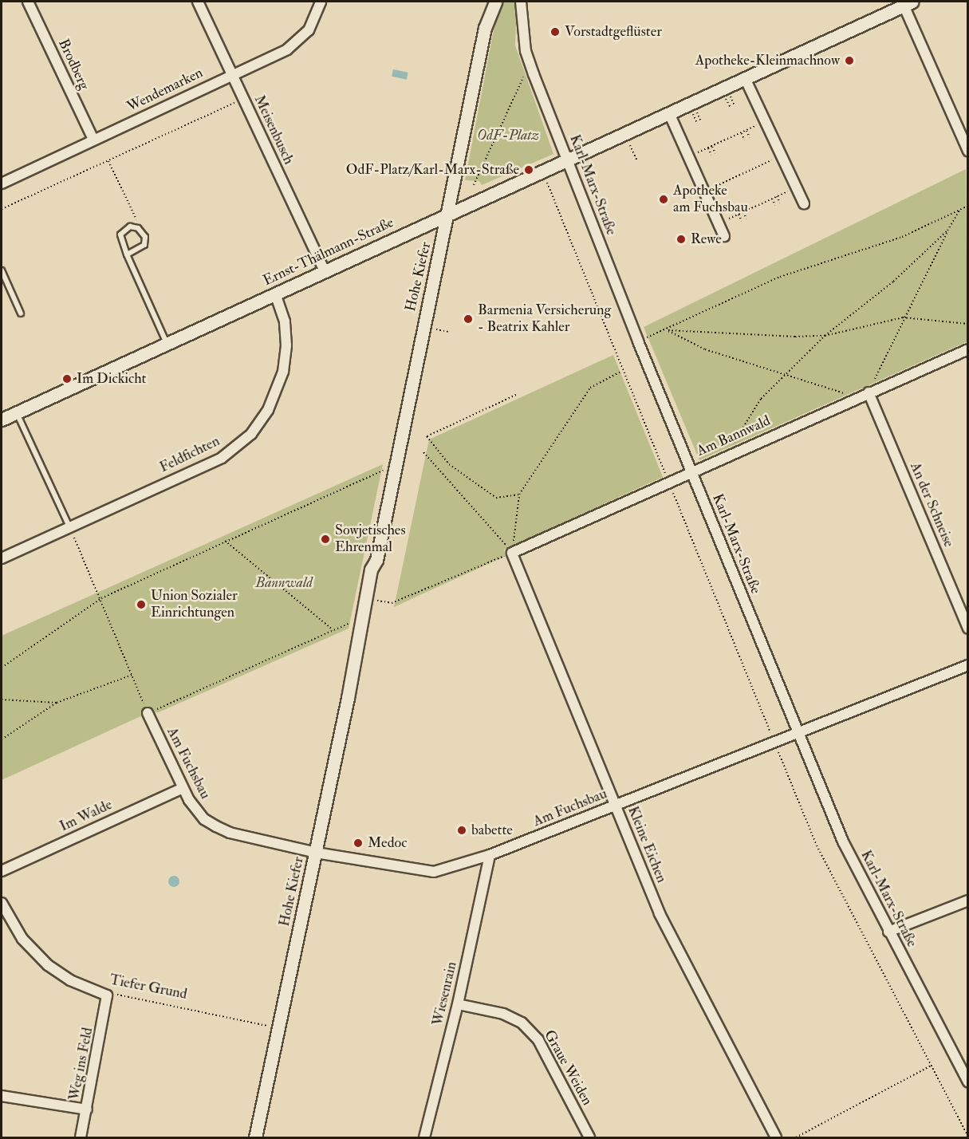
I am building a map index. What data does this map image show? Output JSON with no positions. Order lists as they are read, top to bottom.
{
  "streets": {
    "street": [
      "Brodberg",
      "Wendemarken",
      "Meisenbusch",
      "Karl-Marx-Straße",
      "Ernst-Thälmann-Straße",
      "Hohe Kiefer",
      "Am Bannwald",
      "Feldfichten",
      "An der Schneise",
      "Am Fuchsbau",
      "Im Walde",
      "Kleine Eichen",
      "Tiefer Grund",
      "Wiesenrain",
      "Weg ins Feld",
      "Graue Weiden"
    ]
  },
  "crossings": [
    ["Brodberg", "Wendemarken"],
    ["Wendemarken", "Meisenbusch"],
    ["Meisenbusch", "Ernst-Thälmann-Straße"],
    ["Karl-Marx-Straße", "Ernst-Thälmann-Straße"],
    ["Karl-Marx-Straße", "Am Bannwald"],
    ["Karl-Marx-Straße", "Am Fuchsbau"],
    ["Ernst-Thälmann-Straße", "Hohe Kiefer"],
    ["Ernst-Thälmann-Straße", "Feldfichten"],
    ["Hohe Kiefer", "Am Fuchsbau"],
    ["Am Bannwald", "An der Schneise"],
    ["Am Bannwald", "Kleine Eichen"],
    ["Am Fuchsbau", "Im Walde"],
    ["Am Fuchsbau", "Kleine Eichen"],
    ["Am Fuchsbau", "Wiesenrain"],
    ["Tiefer Grund", "Weg ins Feld"],
    ["Wiesenrain", "Graue Weiden"]
  ],
  "parks": ["OdF-Platz", "Bannwald"],
  "places": [
    "Vorstadtgeflüster",
    "Apotheke-Kleinmachnow",
    "OdF-Platz/Karl-Marx-Straße",
    "Apotheke am Fuchsbau",
    "Rewe",
    "Barmenia Versicherung - Beatrix Kahler",
    "Im Dickicht",
    "Sowjetisches Ehrenmal",
    "Union Sozialer Einrichtungen",
    "babette",
    "Medoc"
  ]
}
